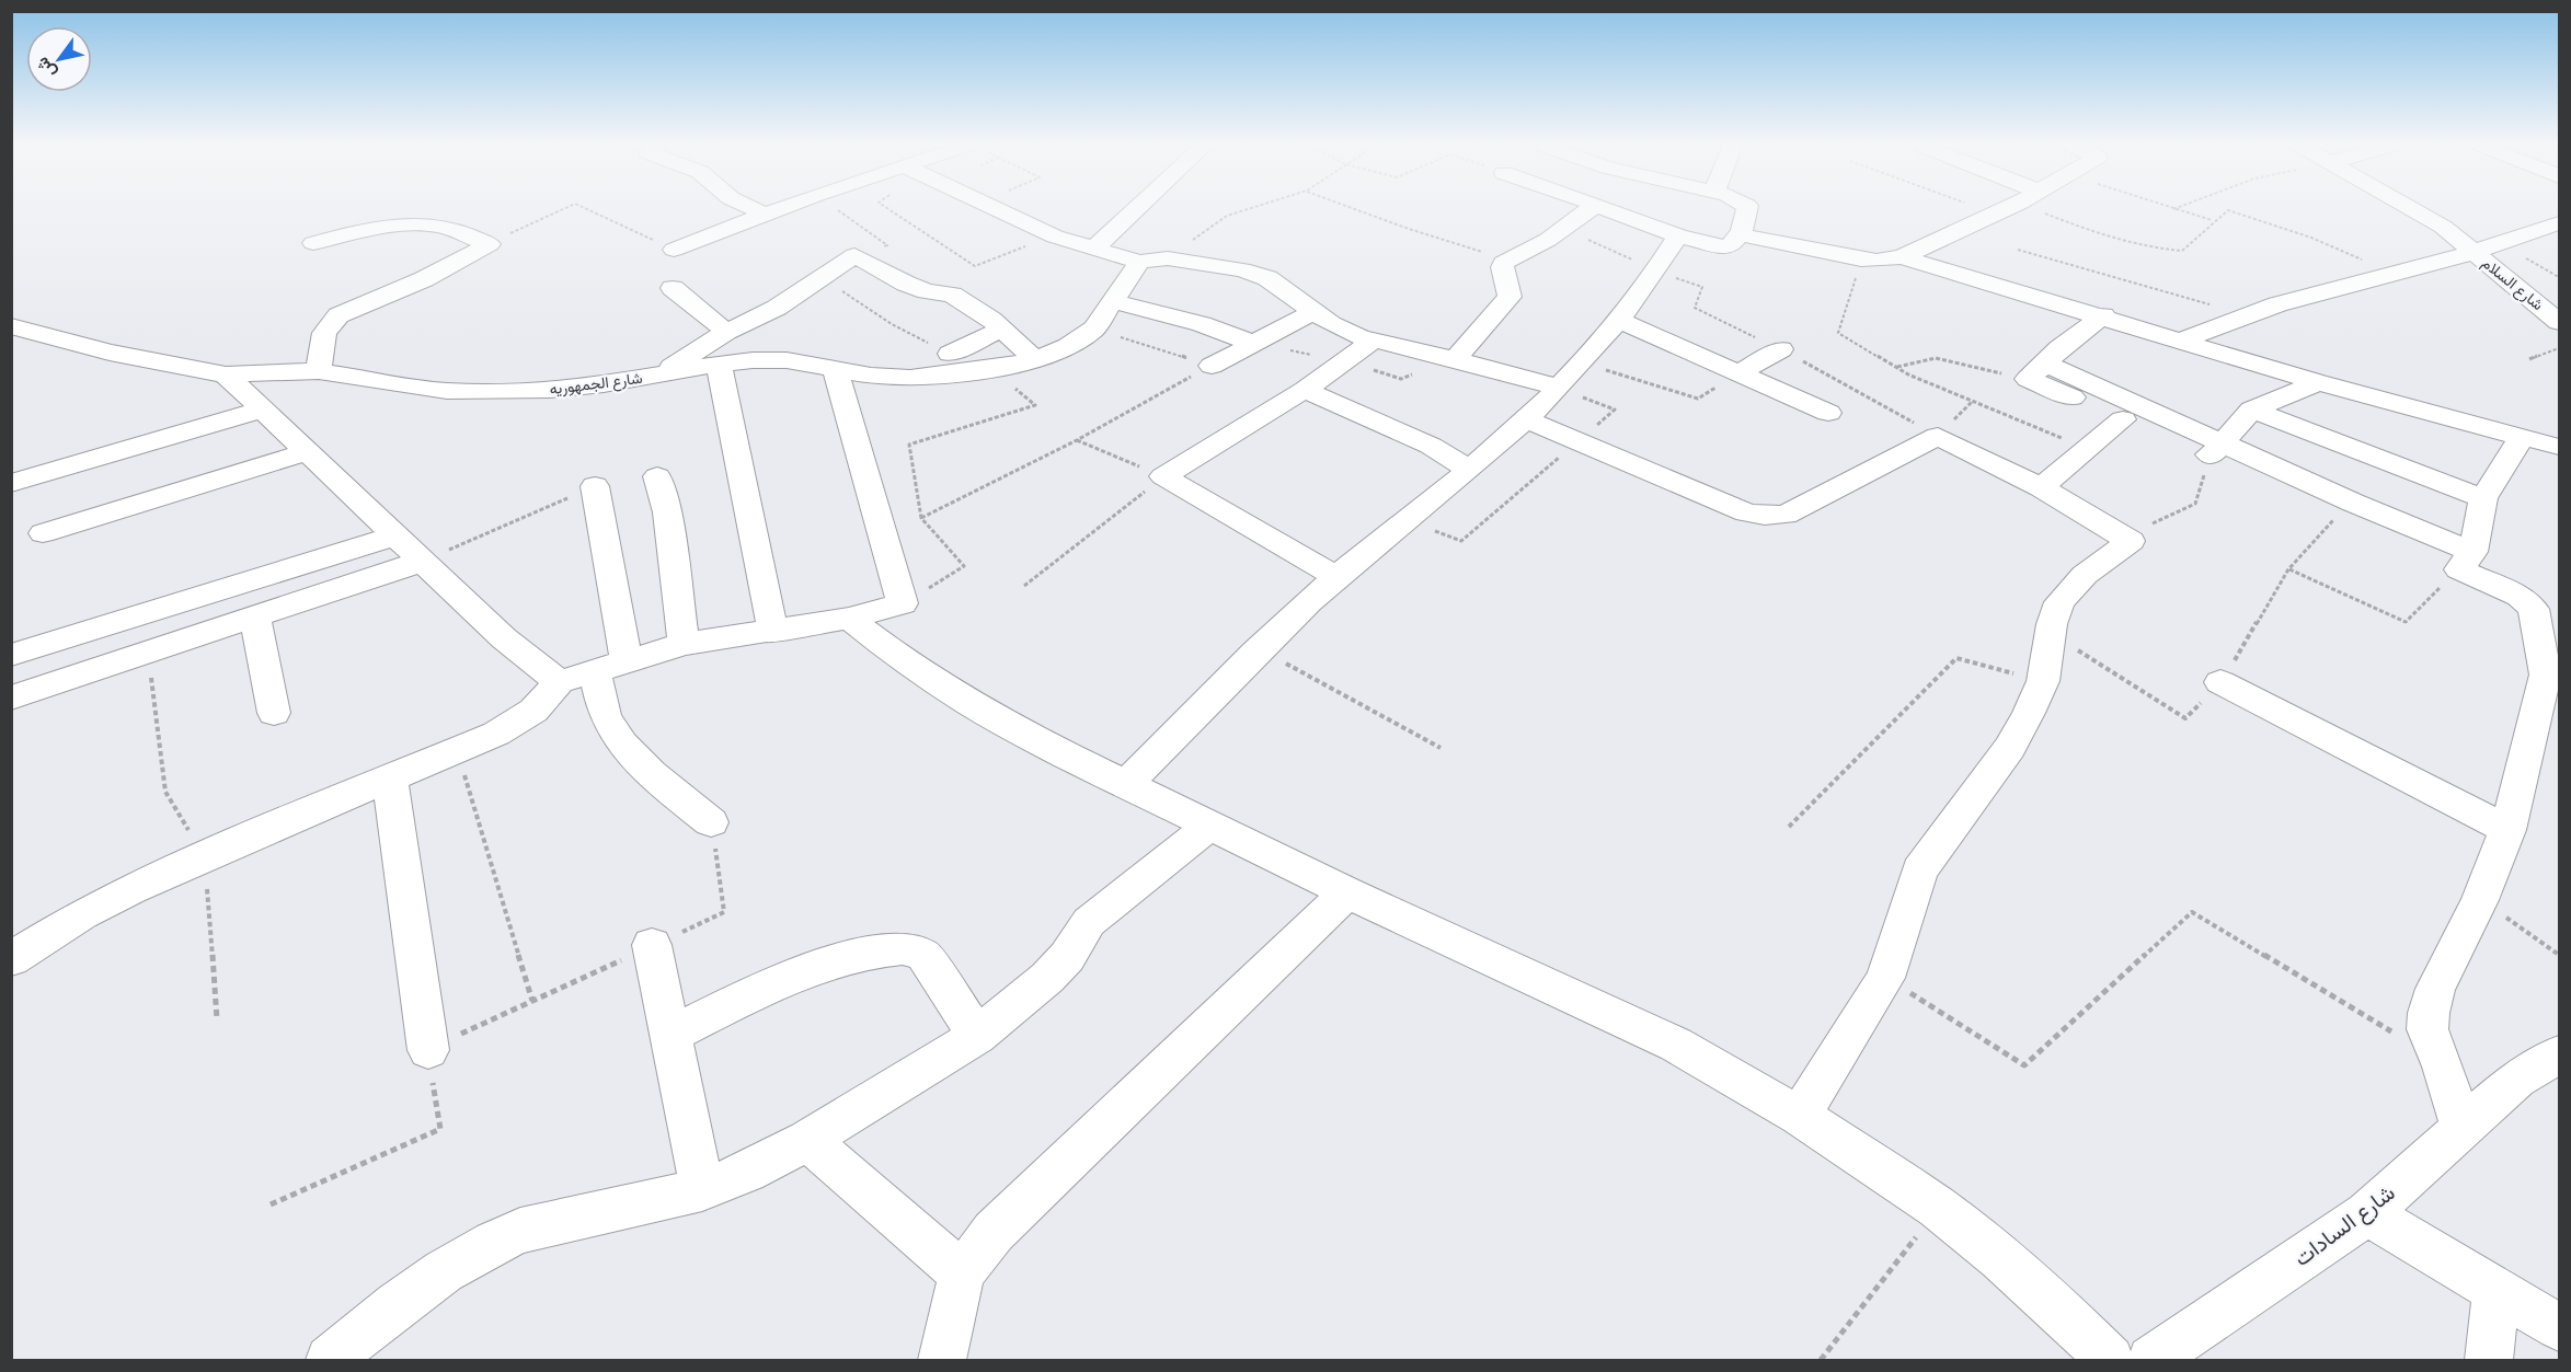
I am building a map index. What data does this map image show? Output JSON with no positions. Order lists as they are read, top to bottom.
{
  "streets": {
    "street": ["شارع السلام", "شارع الجمهوريه", "شارع السادات"]
  },
  "north": "bottom left"
}
